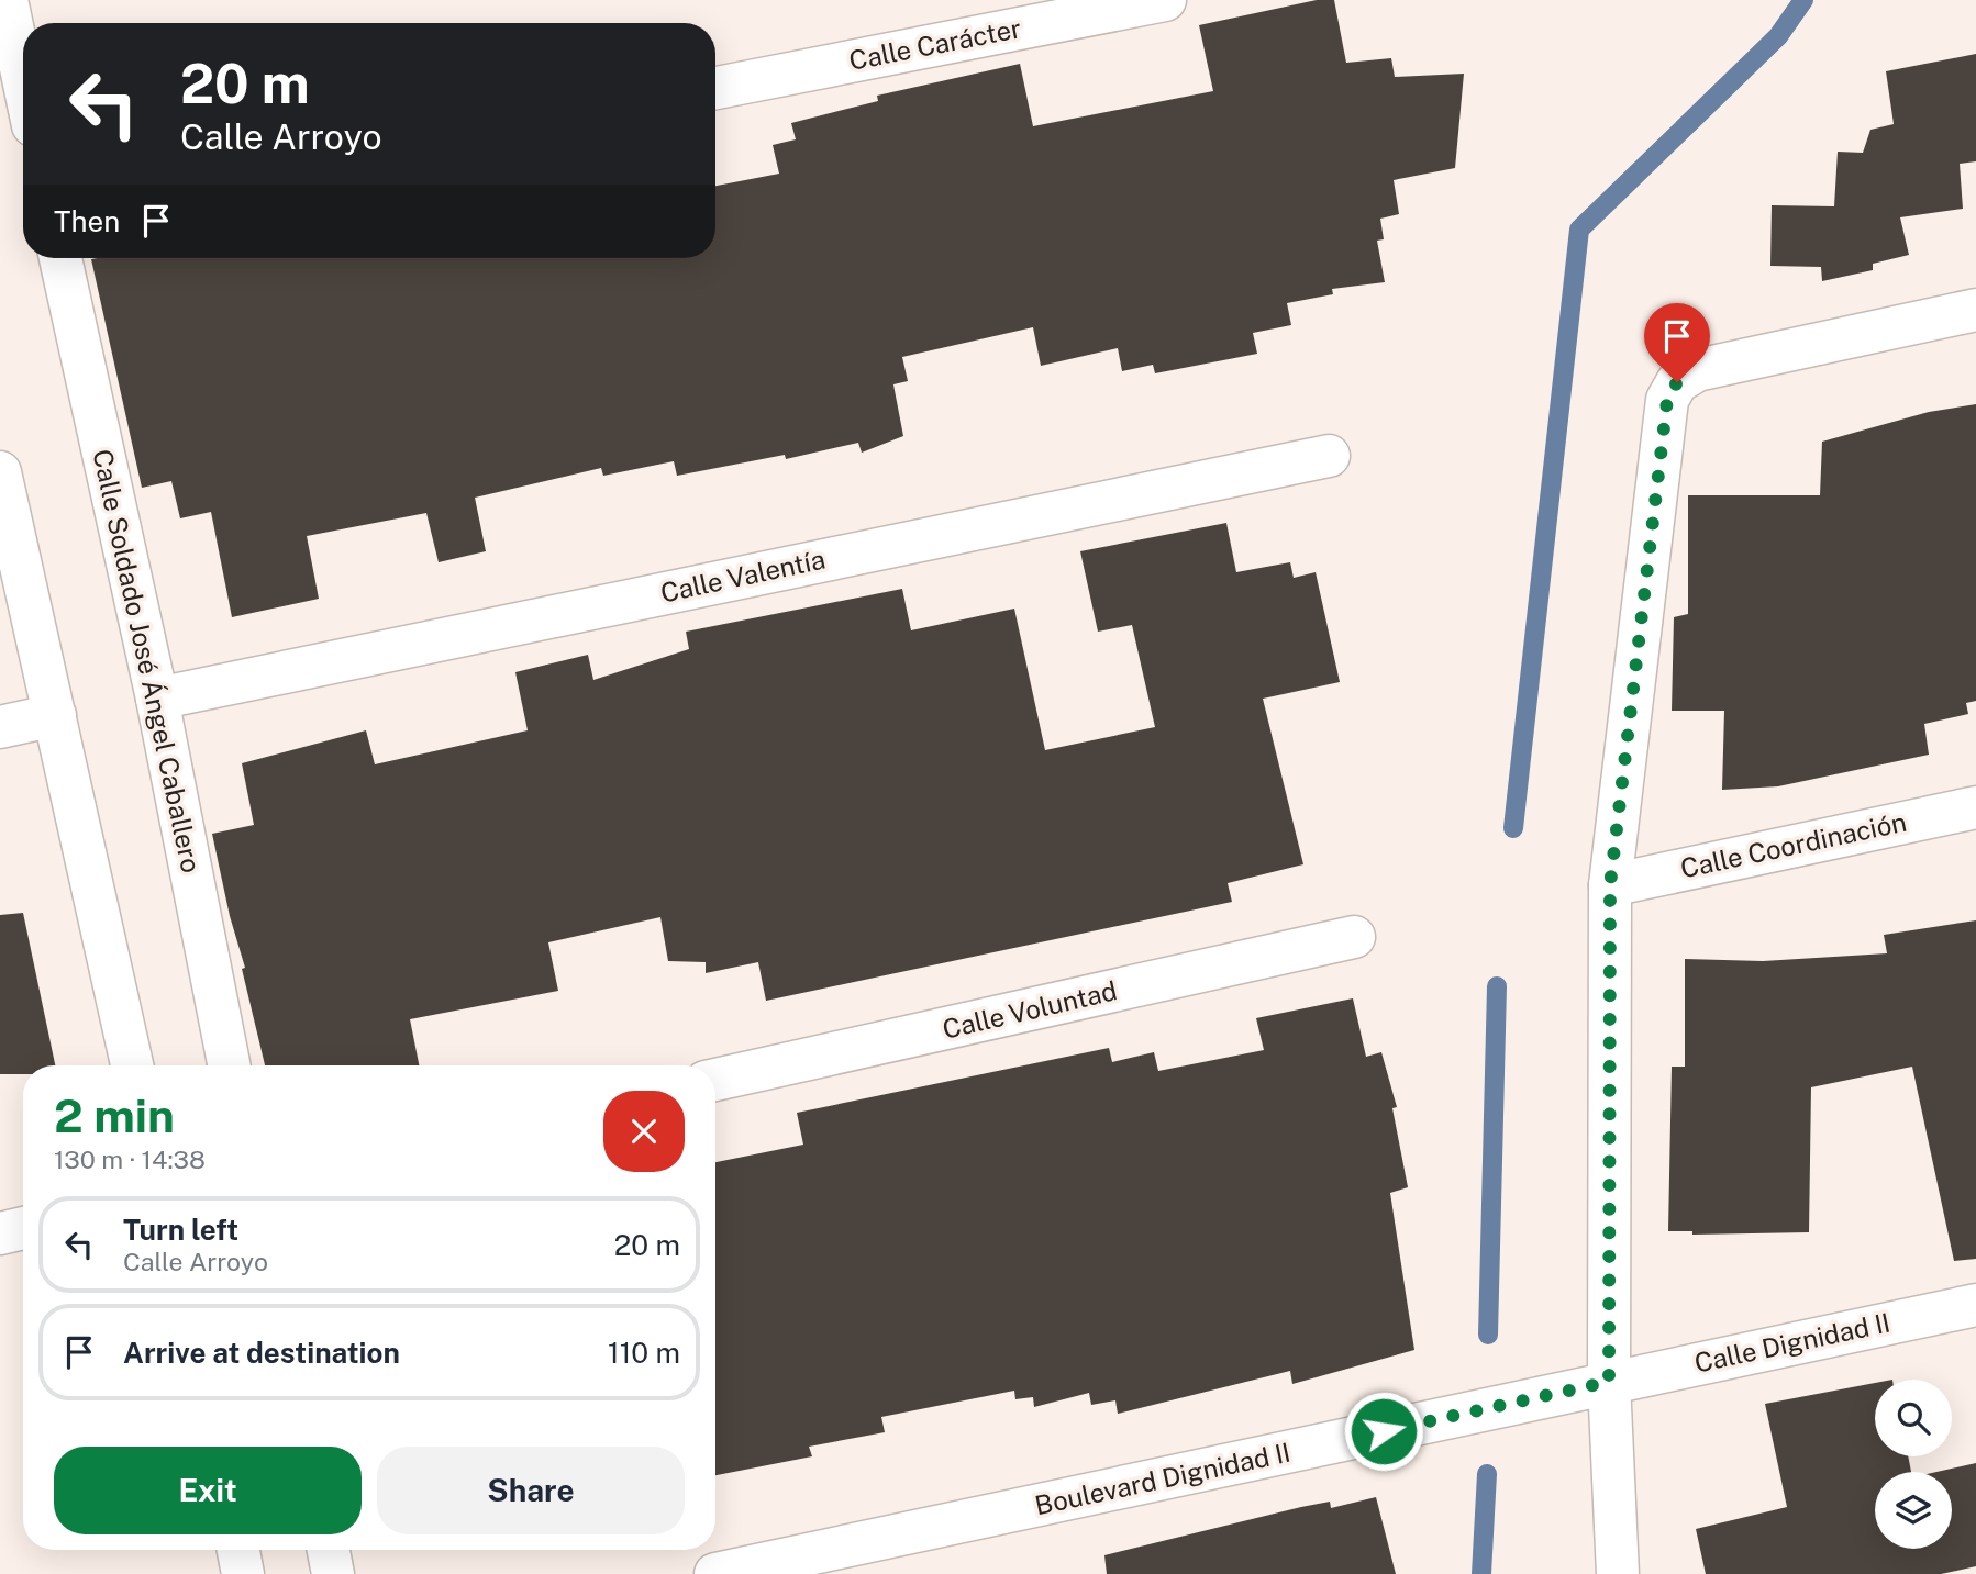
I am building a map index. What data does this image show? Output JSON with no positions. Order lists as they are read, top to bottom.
{
  "streets": {
    "street": [
      "Calle Carácter",
      "Calle Valentía",
      "Calle Soldado José Ángel Caballero",
      "Calle Coordinación",
      "Calle Voluntad",
      "Calle Dignidad II",
      "Boulevard Dignidad II"
    ]
  },
  "crossings": [
    ["Calle Valentía", "Calle Soldado José Ángel Caballero"],
    ["Calle Dignidad II", "Boulevard Dignidad II"]
  ],
  "page": {
    "turn": ["20 m", "Calle Arroyo"],
    "then": "Then",
    "heading": ["2 min", "130 m · 14:38"],
    "list": [
      {
        "name": "Turn left",
        "note": "Calle Arroyo",
        "value": "20 m"
      },
      {
        "name": "Arrive at destination",
        "value": "110 m"
      }
    ],
    "buttons": ["Exit", "Share"]
  }
}
